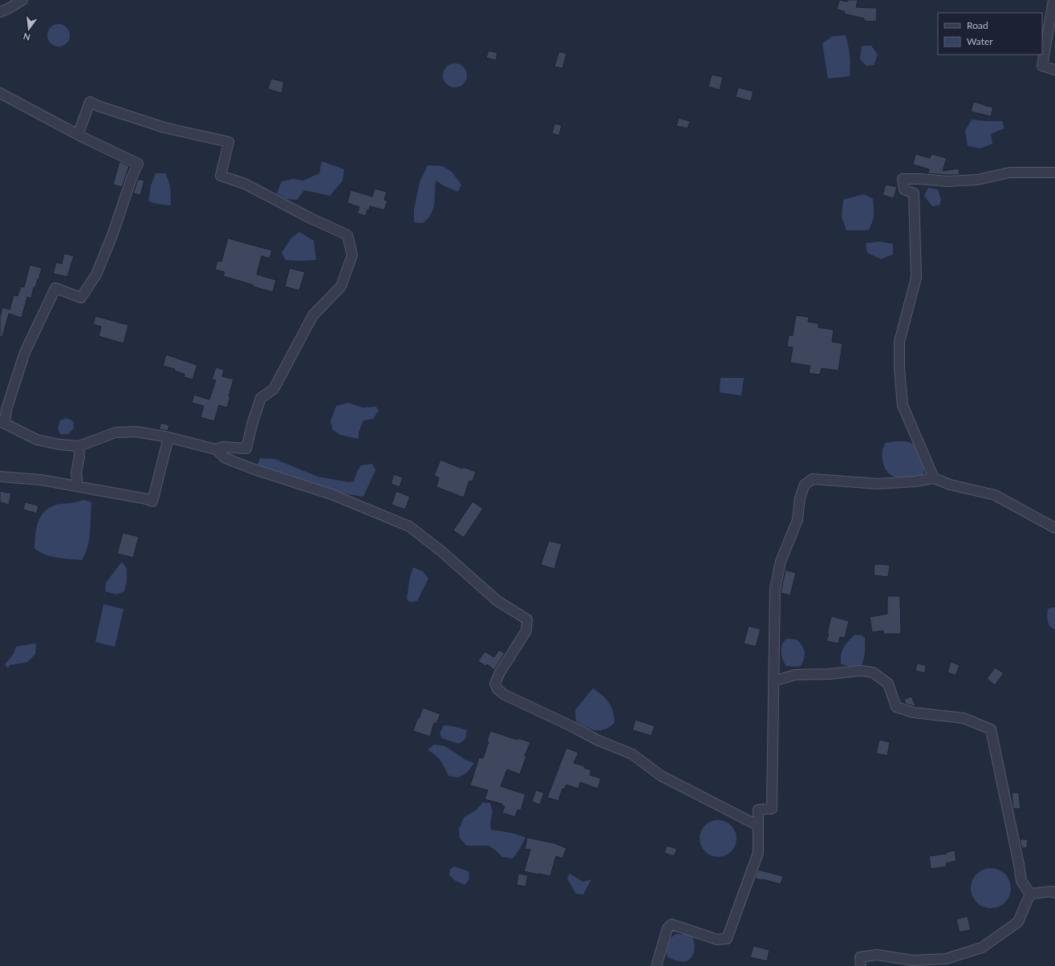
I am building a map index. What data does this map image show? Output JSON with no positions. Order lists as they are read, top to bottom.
{
  "legend": ["Road", "Water"],
  "north": "bottom"
}
